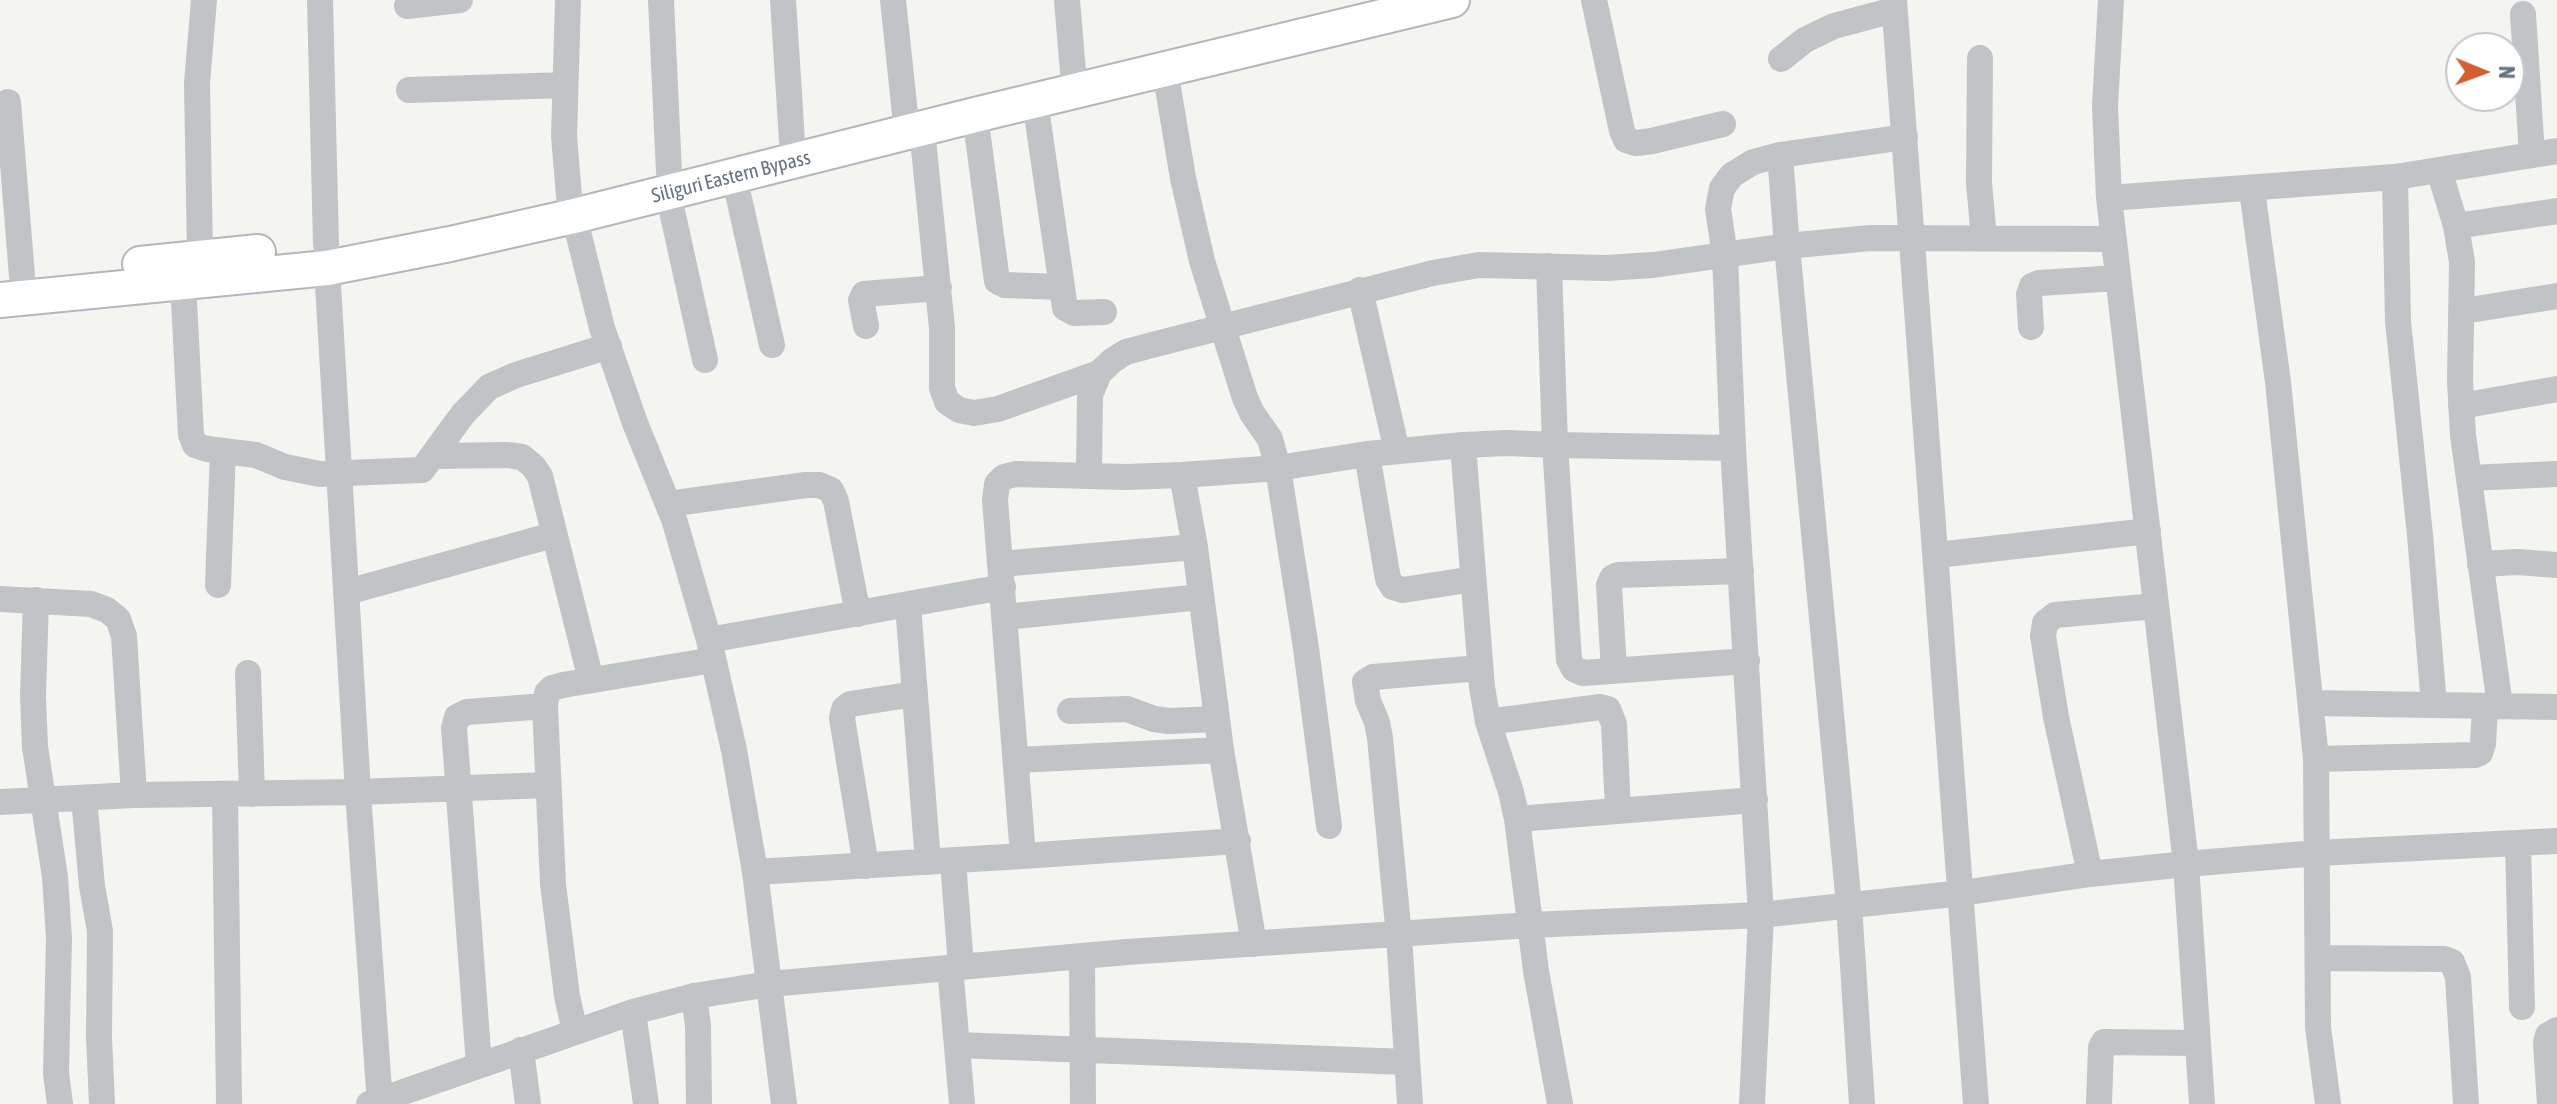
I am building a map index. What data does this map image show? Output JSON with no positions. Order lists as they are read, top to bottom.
{
  "streets": {
    "main road": ["Siliguri Eastern Bypass"]
  },
  "north": "right"
}
